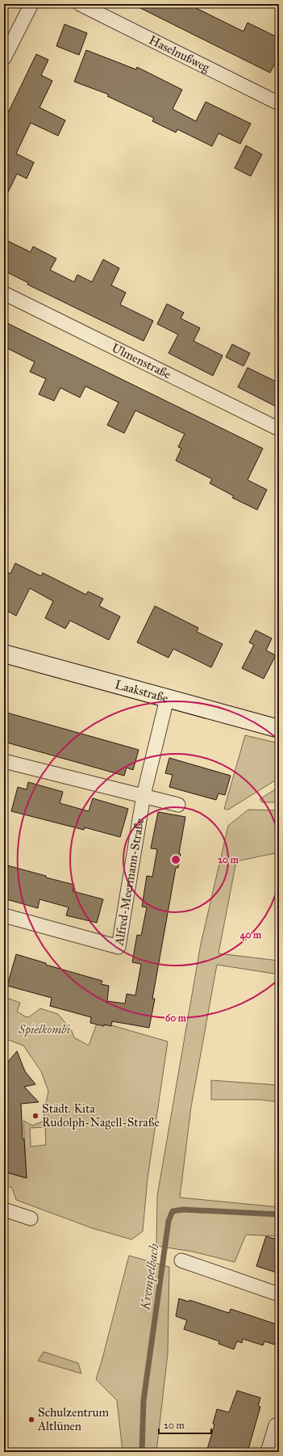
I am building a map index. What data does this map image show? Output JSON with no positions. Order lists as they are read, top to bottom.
{
  "streets": {
    "street": [
      "Haselnußweg",
      "Ulmenstraße",
      "Laakstraße",
      "Alfred-Meermann-Straße"
    ]
  },
  "crossings": [
    ["Laakstraße", "Alfred-Meermann-Straße"]
  ],
  "water": ["Krempelbach"],
  "parks": ["Spielkombi"],
  "places": ["Städt. Kita Rudolph-Nagell-Straße", "Schulzentrum Altlünen"],
  "scale_bar": "20 m",
  "rings": ["20 m", "40 m", "60 m"]
}
